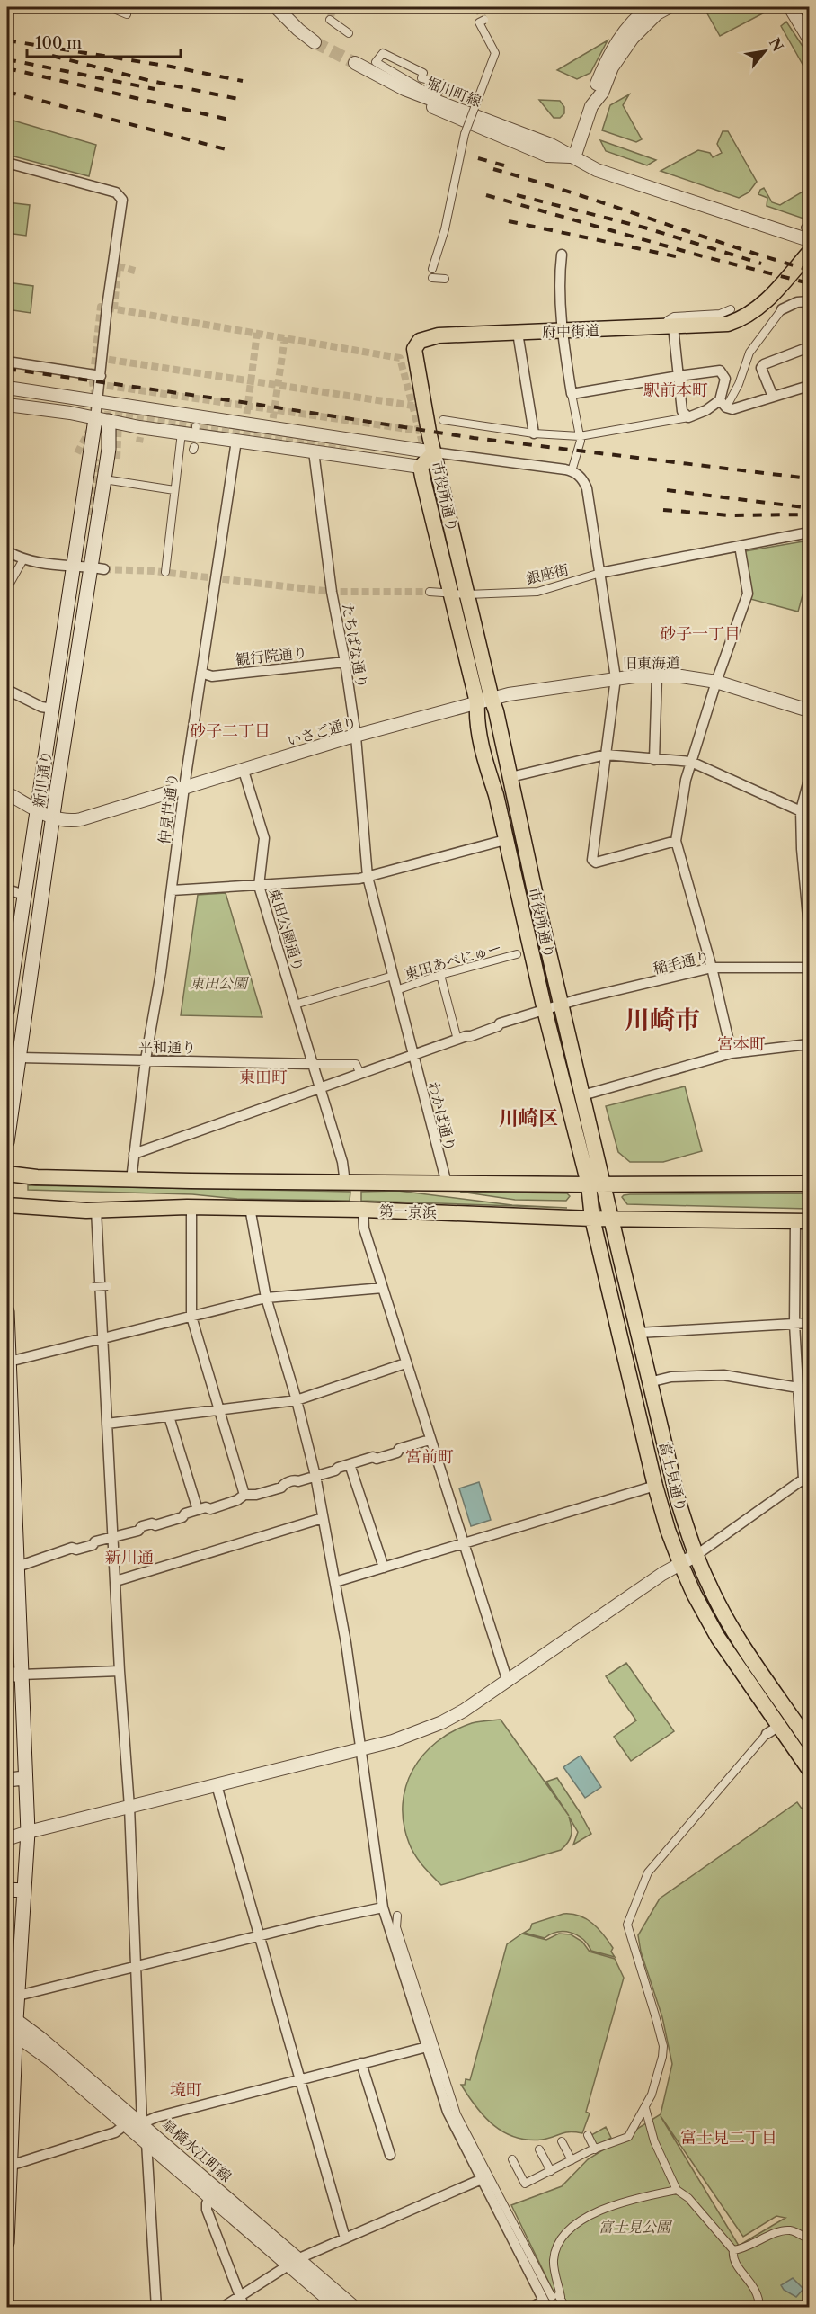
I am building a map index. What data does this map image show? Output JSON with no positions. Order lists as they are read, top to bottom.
{
  "streets": {
    "main road": [
      "府中街道",
      "市役所通り",
      "新川通り",
      "第一京浜",
      "富士見通り"
    ],
    "street": [
      "堀川町線",
      "銀座街",
      "たちばな通り",
      "観行院通り",
      "旧東海道",
      "いさご通り",
      "仲見世通り",
      "東田公園通り",
      "東田あべにゅー",
      "稲毛通り",
      "平和通り",
      "わかば通り",
      "皐橋水江町線"
    ]
  },
  "crossings": [
    ["府中街道", "市役所通り"],
    ["市役所通り", "銀座街"],
    ["市役所通り", "旧東海道"],
    ["市役所通り", "いさご通り"],
    ["市役所通り", "稲毛通り"],
    ["市役所通り", "第一京浜"],
    ["市役所通り", "富士見通り"],
    ["たちばな通り", "観行院通り"],
    ["たちばな通り", "いさご通り"],
    ["たちばな通り", "東田あべにゅー"],
    ["たちばな通り", "わかば通り"],
    ["観行院通り", "仲見世通り"],
    ["旧東海道", "いさご通り"],
    ["いさご通り", "新川通り"],
    ["いさご通り", "仲見世通り"],
    ["いさご通り", "東田公園通り"],
    ["新川通り", "平和通り"],
    ["仲見世通り", "平和通り"],
    ["仲見世通り", "第一京浜"],
    ["東田公園通り", "平和通り"],
    ["わかば通り", "第一京浜"],
    ["第一京浜", "富士見通り"]
  ],
  "districts": [
    "駅前本町",
    "砂子一丁目",
    "砂子二丁目",
    "川崎市",
    "宮本町",
    "東田町",
    "川崎区",
    "宮前町",
    "新川通",
    "境町",
    "富士見二丁目"
  ],
  "parks": ["東田公園", "富士見公園"],
  "scale_bar": "100 m",
  "north": "top right"
}
